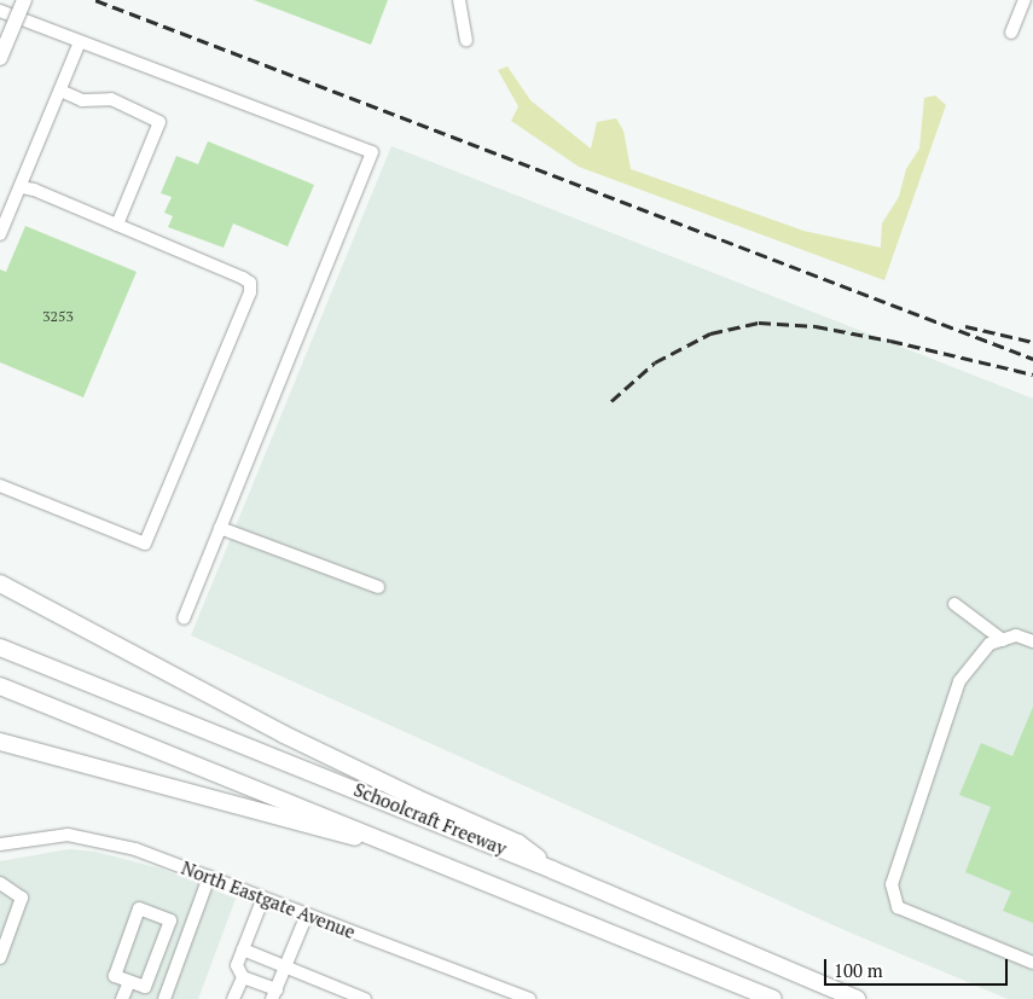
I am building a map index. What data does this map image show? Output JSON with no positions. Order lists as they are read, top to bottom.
{
  "streets": {
    "highway": ["Schoolcraft Freeway"],
    "street": ["North Eastgate Avenue"]
  },
  "house_numbers": ["3253"],
  "scale_bar": "100 m"
}
